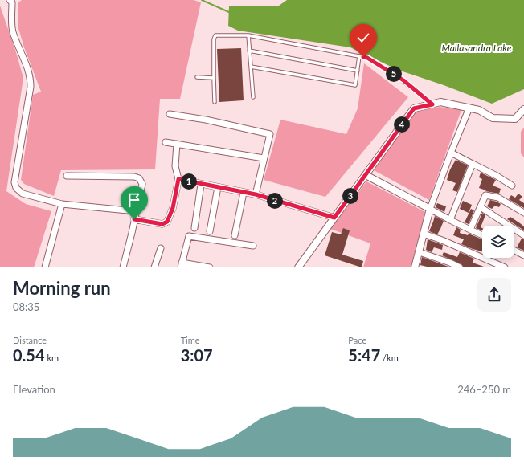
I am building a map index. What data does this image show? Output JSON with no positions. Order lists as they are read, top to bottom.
{
  "water": ["Mallasandra Lake"],
  "page": {
    "pins": [
      "5",
      "4",
      "1",
      "3",
      "2"
    ],
    "heading": ["Morning run", "08:35"],
    "stats": [
      ["Distance", "0.54 km"],
      ["Time", "3:07"],
      ["Pace", "5:47 /km"]
    ],
    "chart": ["Elevation", "246–250 m"]
  }
}
